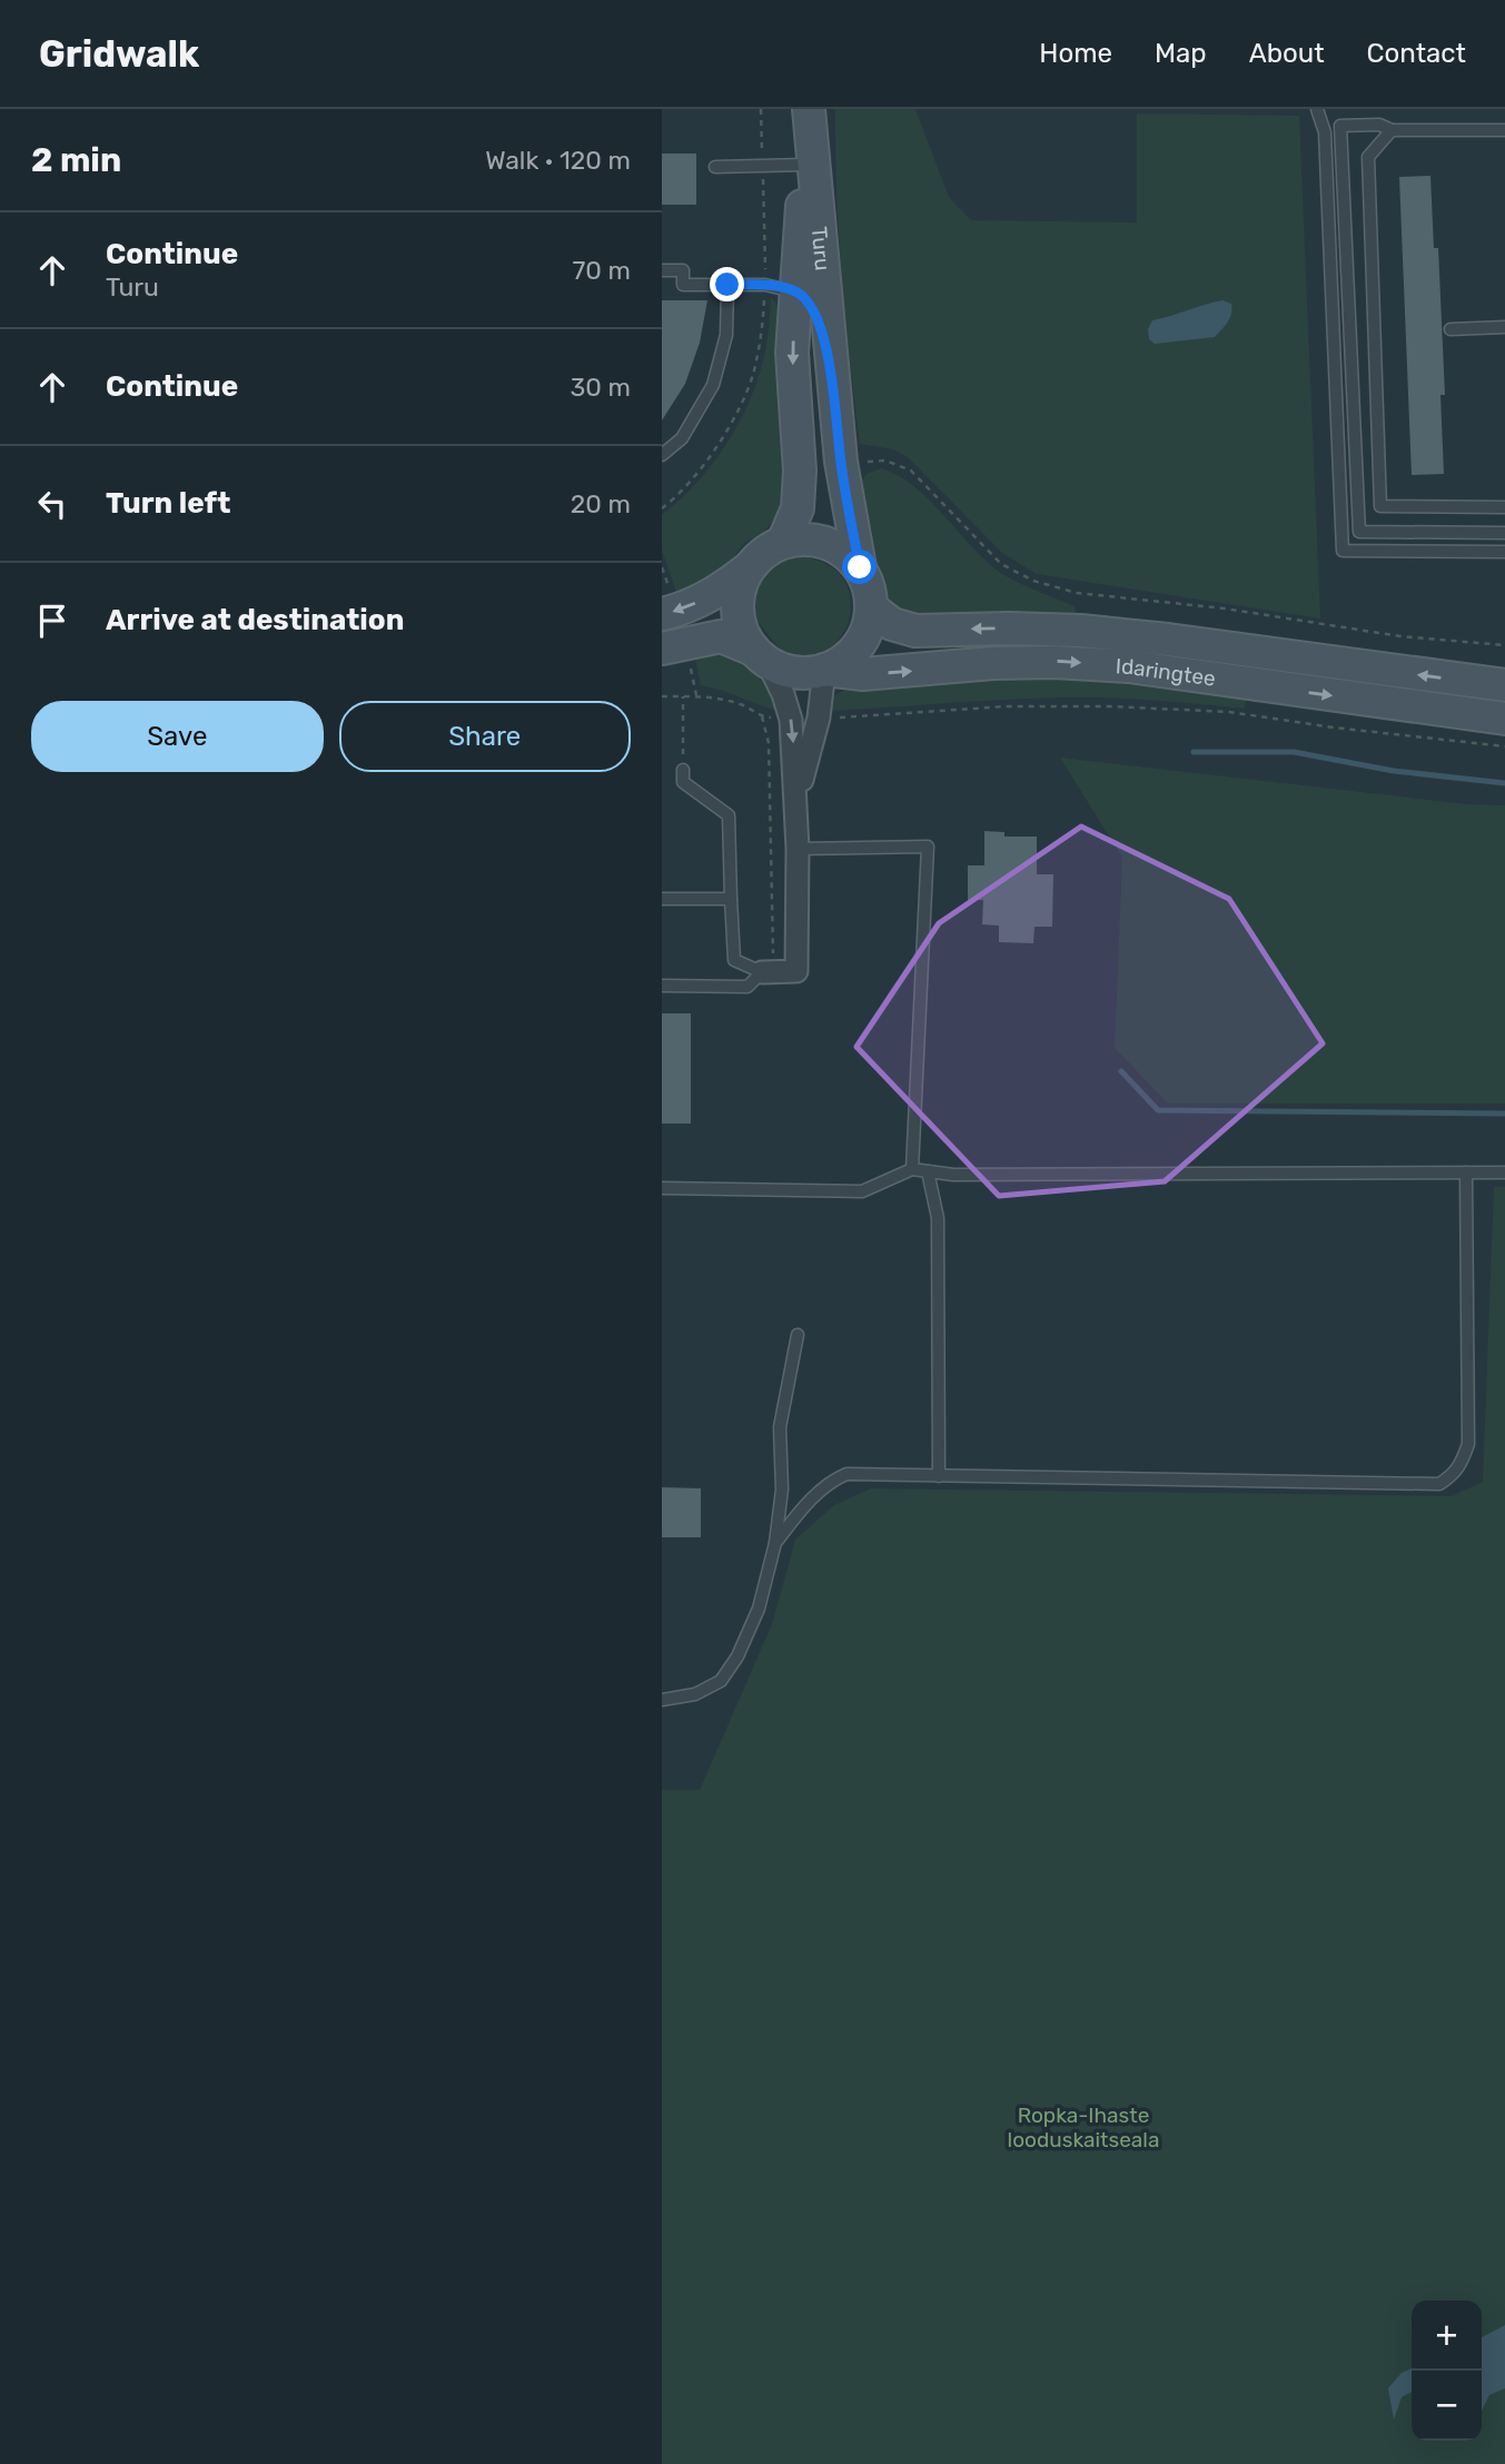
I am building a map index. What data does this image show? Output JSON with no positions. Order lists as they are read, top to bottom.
{
  "streets": {
    "main road": ["Turu", "Idaringtee"]
  },
  "crossings": [
    ["Turu", "Idaringtee"]
  ],
  "parks": ["Ropka-Ihaste looduskaitseala"],
  "page": {
    "header": "Gridwalk",
    "nav": [
      "Home",
      "Map",
      "About",
      "Contact"
    ],
    "heading": ["2 min", "Walk · 120 m"],
    "list": [
      ["Continue", "Turu", "70 m"],
      ["Continue", "30 m"],
      ["Turn left", "20 m"],
      "Arrive at destination"
    ],
    "buttons": ["Save", "Share"],
    "map_buttons": ["+", "−"]
  }
}
